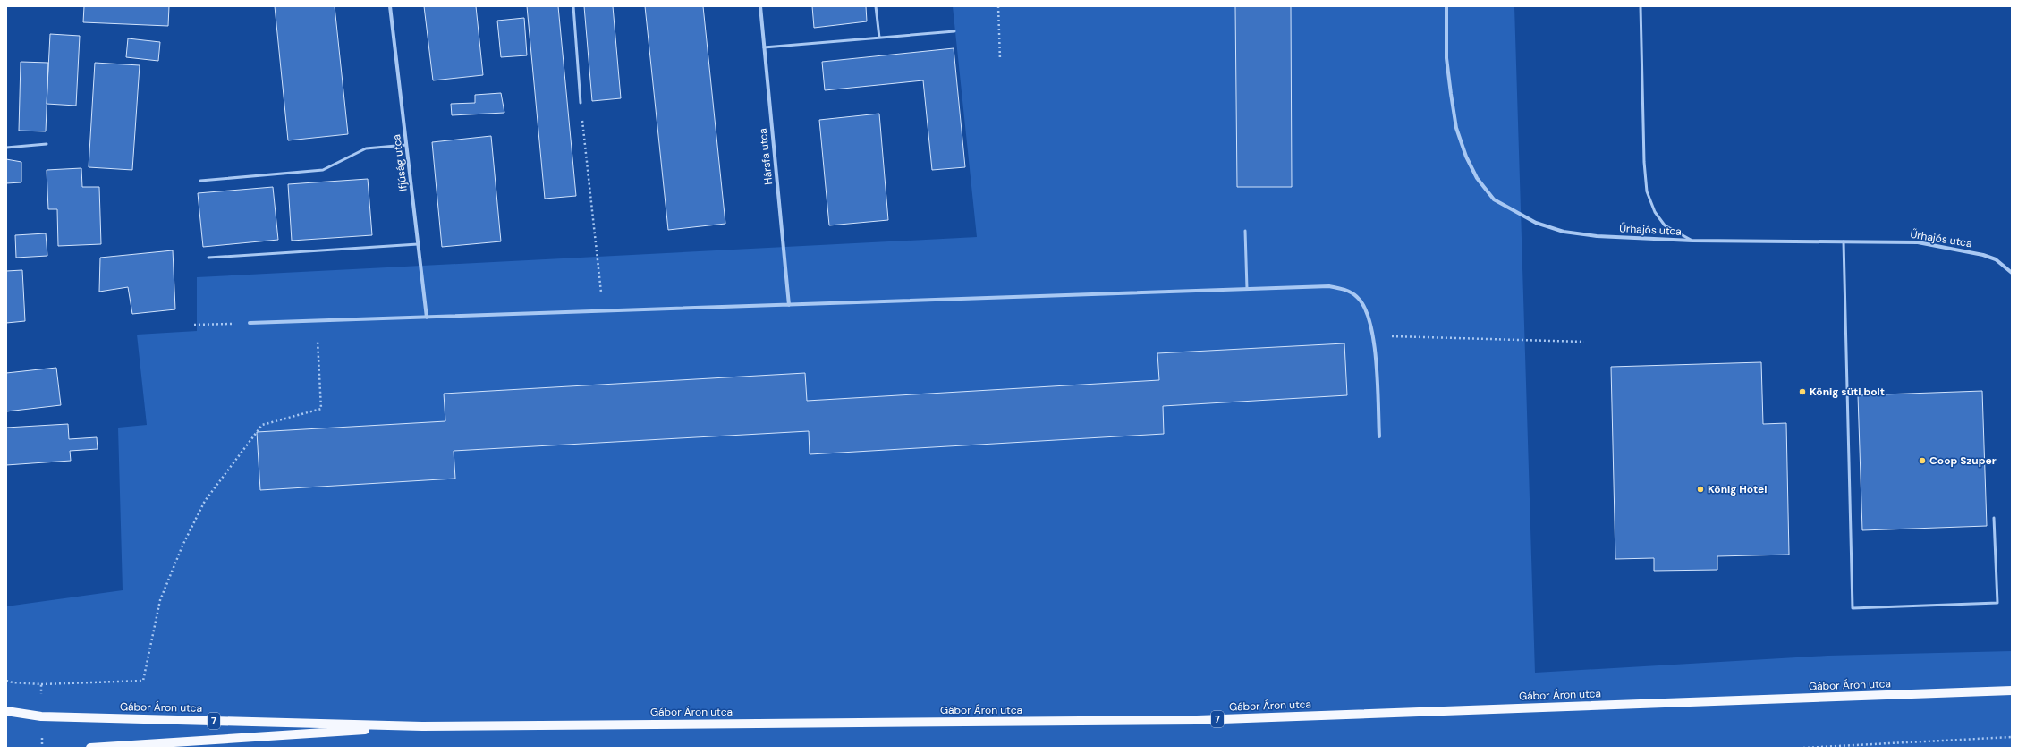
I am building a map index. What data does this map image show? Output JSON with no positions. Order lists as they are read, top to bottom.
{
  "streets": {
    "main road": ["Gábor Áron utca", "7"],
    "street": ["Hársfa utca", "Ifjúság utca", "Űrhajós utca"]
  },
  "places": ["König süti bolt", "Coop Szuper", "König Hotel"]
}
